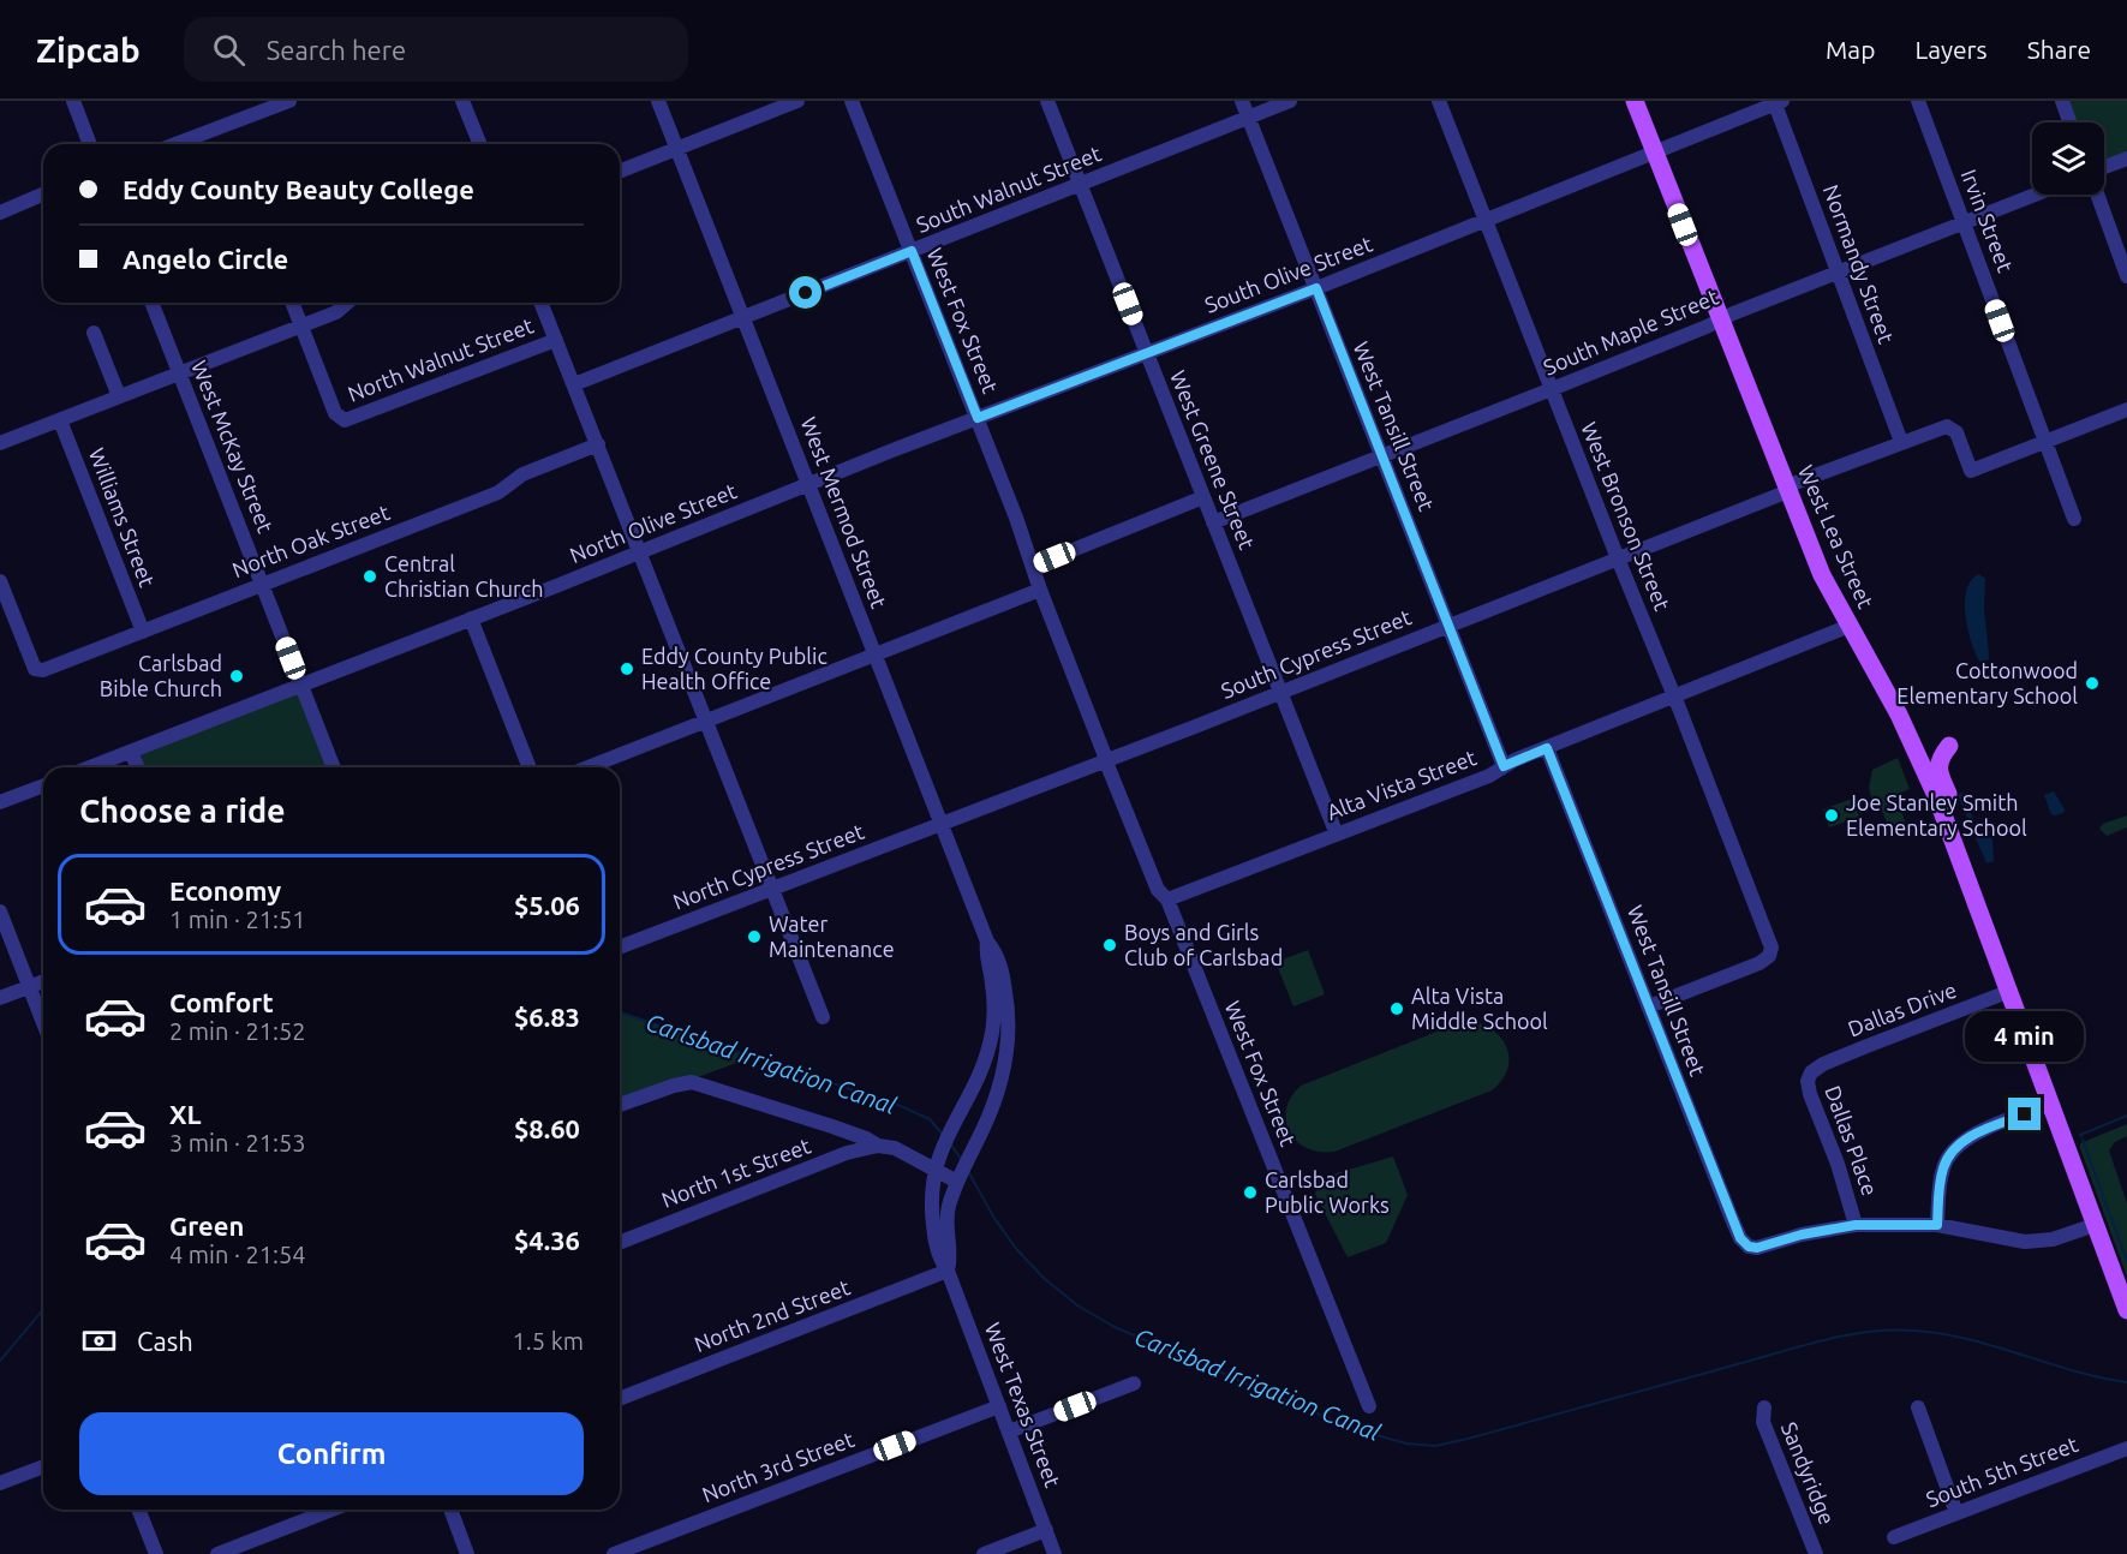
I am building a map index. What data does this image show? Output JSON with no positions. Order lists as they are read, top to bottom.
{
  "streets": {
    "main road": ["West Lea Street"],
    "street": [
      "South Walnut Street",
      "Irvin Street",
      "Normandy Street",
      "South Olive Street",
      "West Fox Street",
      "South Maple Street",
      "North Walnut Street",
      "West Tansill Street",
      "West McKay Street",
      "West Greene Street",
      "West Mermod Street",
      "West Bronson Street",
      "Williams Street",
      "North Olive Street",
      "North Oak Street",
      "South Cypress Street",
      "Alta Vista Street",
      "North Cypress Street",
      "Dallas Drive",
      "Dallas Place",
      "North 1st Street",
      "North 2nd Street",
      "West Texas Street",
      "North 3rd Street",
      "South 5th Street",
      "Sandyridge"
    ]
  },
  "crossings": [
    ["South Walnut Street", "West Fox Street"],
    ["South Walnut Street", "West Tansill Street"],
    ["South Walnut Street", "West Greene Street"],
    ["South Walnut Street", "West Mermod Street"],
    ["Irvin Street", "South Maple Street"],
    ["Irvin Street", "South Cypress Street"],
    ["Normandy Street", "South Olive Street"],
    ["Normandy Street", "South Maple Street"],
    ["Normandy Street", "South Cypress Street"],
    ["South Olive Street", "West Fox Street"],
    ["South Olive Street", "West Tansill Street"],
    ["South Olive Street", "West Greene Street"],
    ["South Olive Street", "West Mermod Street"],
    ["South Olive Street", "West Bronson Street"],
    ["South Olive Street", "North Olive Street"],
    ["South Olive Street", "West Lea Street"],
    ["West Fox Street", "South Cypress Street"],
    ["West Fox Street", "Alta Vista Street"],
    ["South Maple Street", "West Tansill Street"],
    ["South Maple Street", "West Greene Street"],
    ["South Maple Street", "West Bronson Street"],
    ["South Maple Street", "West Lea Street"],
    ["West Tansill Street", "West Bronson Street"],
    ["West Tansill Street", "South Cypress Street"],
    ["West Tansill Street", "Alta Vista Street"],
    ["West Tansill Street", "Dallas Place"],
    ["West McKay Street", "North Olive Street"],
    ["West McKay Street", "North Oak Street"],
    ["West Greene Street", "South Cypress Street"],
    ["West Greene Street", "Alta Vista Street"],
    ["West Mermod Street", "North Olive Street"],
    ["West Mermod Street", "South Cypress Street"],
    ["West Mermod Street", "North Cypress Street"],
    ["West Mermod Street", "West Texas Street"],
    ["West Bronson Street", "South Cypress Street"],
    ["West Bronson Street", "Alta Vista Street"],
    ["Williams Street", "North Oak Street"],
    ["West Lea Street", "South Cypress Street"],
    ["West Lea Street", "Alta Vista Street"],
    ["West Lea Street", "Dallas Drive"],
    ["South Cypress Street", "North Cypress Street"],
    ["Dallas Drive", "Dallas Place"],
    ["North 2nd Street", "West Texas Street"],
    ["West Texas Street", "North 3rd Street"]
  ],
  "water": ["Carlsbad Irrigation Canal"],
  "places": [
    "Central Christian Church",
    "Eddy County Public Health Office",
    "Carlsbad Bible Church",
    "Cottonwood Elementary School",
    "Joe Stanley Smith Elementary School",
    "Water Maintenance",
    "Boys and Girls Club of Carlsbad",
    "Alta Vista Middle School",
    "Carlsbad Public Works"
  ],
  "page": {
    "header": "Zipcab",
    "search": "Search here",
    "nav": ["Map", "Layers", "Share"],
    "banner": ["Eddy County Beauty College", "Angelo Circle"],
    "heading": "Choose a ride",
    "list": [
      {
        "name": "Economy",
        "note": "1 min · 21:51",
        "value": "$5.06"
      },
      {
        "name": "Comfort",
        "note": "2 min · 21:52",
        "value": "$6.83"
      },
      {
        "name": "XL",
        "note": "3 min · 21:53",
        "value": "$8.60"
      },
      {
        "name": "Green",
        "note": "4 min · 21:54",
        "value": "$4.36"
      }
    ],
    "bubble": "4 min",
    "pay": ["Cash", "1.5 km"],
    "buttons": "Confirm"
  }
}
